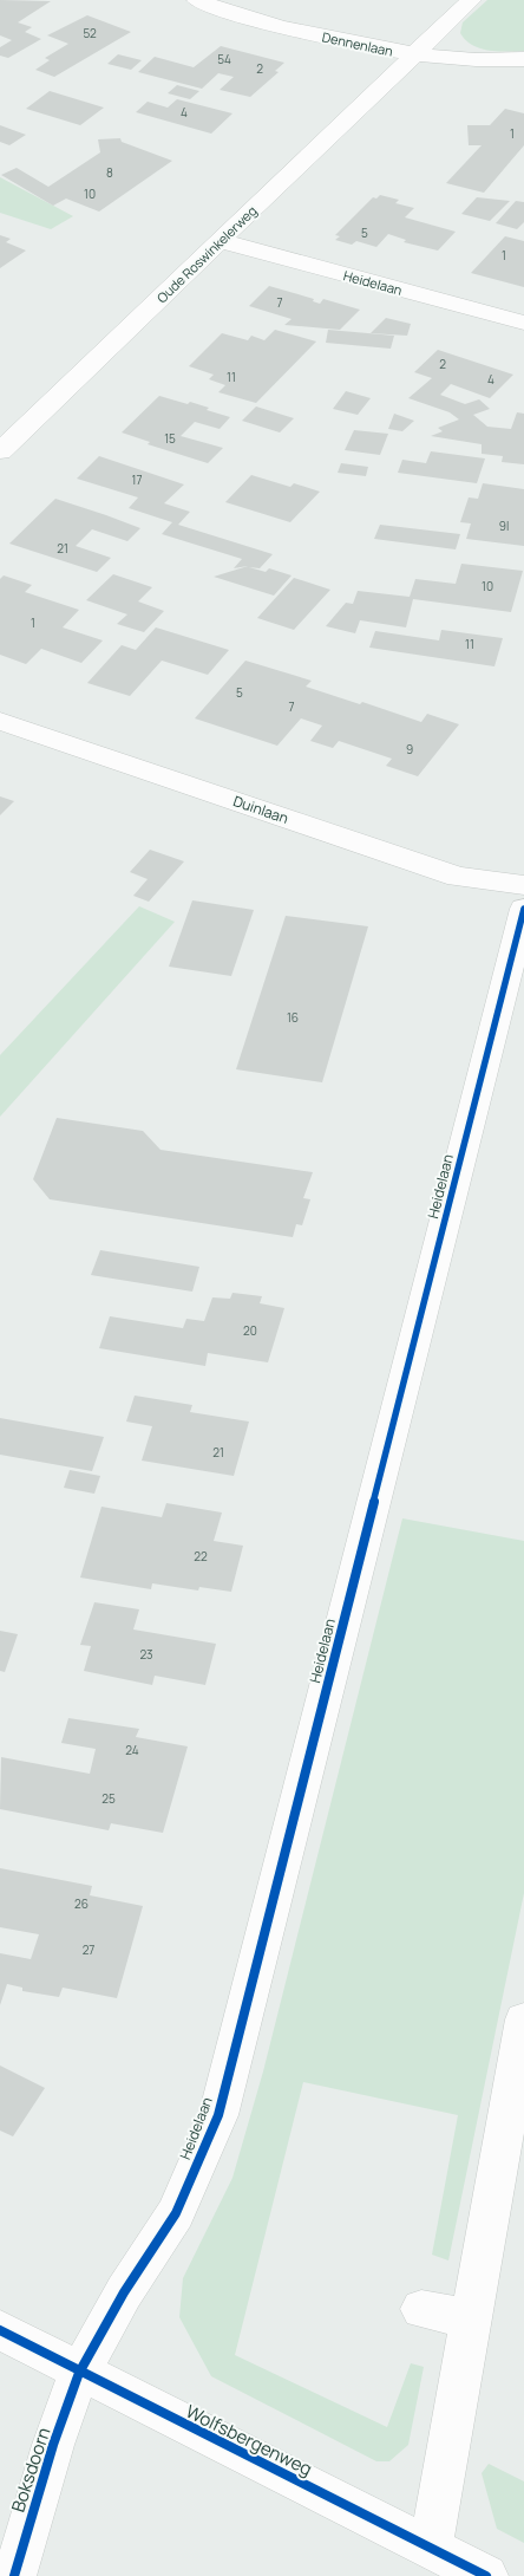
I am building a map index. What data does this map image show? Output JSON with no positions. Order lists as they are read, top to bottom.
{
  "streets": {
    "street": [
      "Dennenlaan",
      "Oude Roswinkelerweg",
      "Heidelaan",
      "Duinlaan",
      "Wolfsbergenweg",
      "Boksdoorn"
    ]
  },
  "crossings": [
    ["Dennenlaan", "Oude Roswinkelerweg"],
    ["Oude Roswinkelerweg", "Heidelaan"],
    ["Heidelaan", "Wolfsbergenweg"],
    ["Heidelaan", "Boksdoorn"],
    ["Wolfsbergenweg", "Boksdoorn"]
  ],
  "house_numbers": [
    "52",
    "54",
    "2",
    "4",
    "1",
    "8",
    "10",
    "5",
    "1",
    "7",
    "2",
    "11",
    "4",
    "15",
    "17",
    "9I",
    "21",
    "10",
    "1",
    "11",
    "5",
    "7",
    "9",
    "16",
    "20",
    "21",
    "22",
    "23",
    "24",
    "25",
    "26",
    "27"
  ]
}
